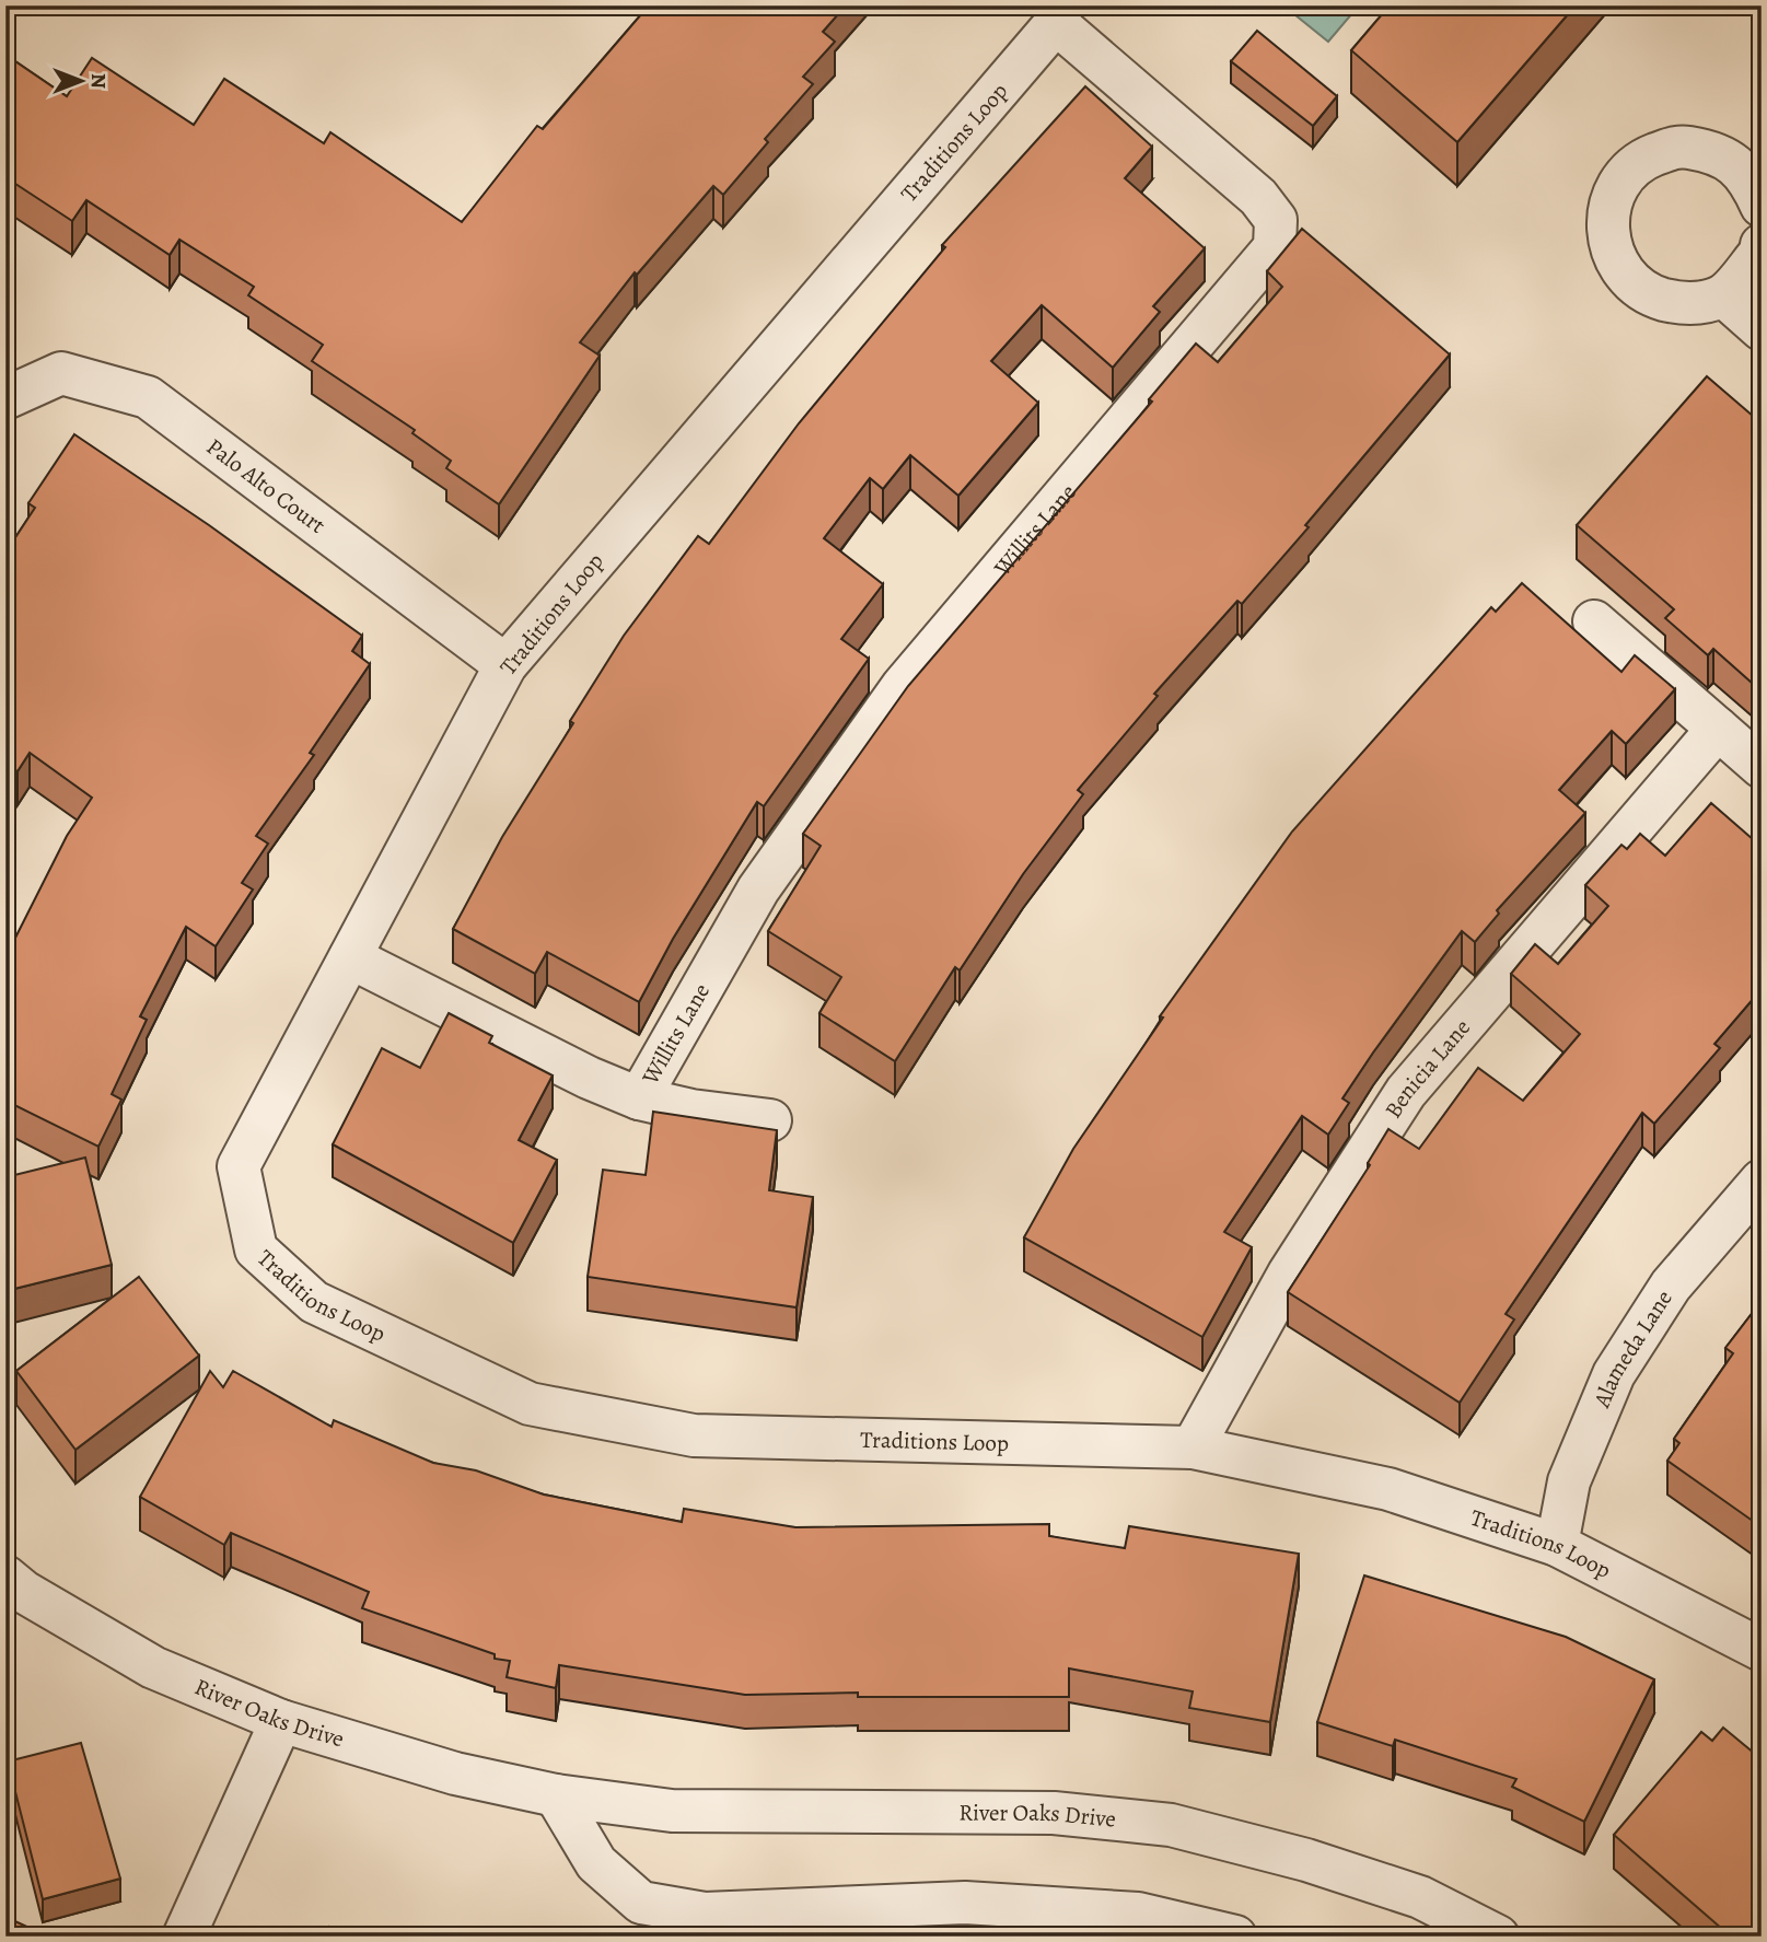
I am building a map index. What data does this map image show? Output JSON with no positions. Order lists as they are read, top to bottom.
{
  "streets": {
    "street": [
      "Traditions Loop",
      "Palo Alto Court",
      "Willits Lane",
      "Benicia Lane",
      "Alameda Lane",
      "River Oaks Drive"
    ]
  },
  "crossings": [
    ["Traditions Loop", "Palo Alto Court"],
    ["Traditions Loop", "Willits Lane"],
    ["Traditions Loop", "Benicia Lane"],
    ["Traditions Loop", "Alameda Lane"]
  ],
  "north": "right"
}
